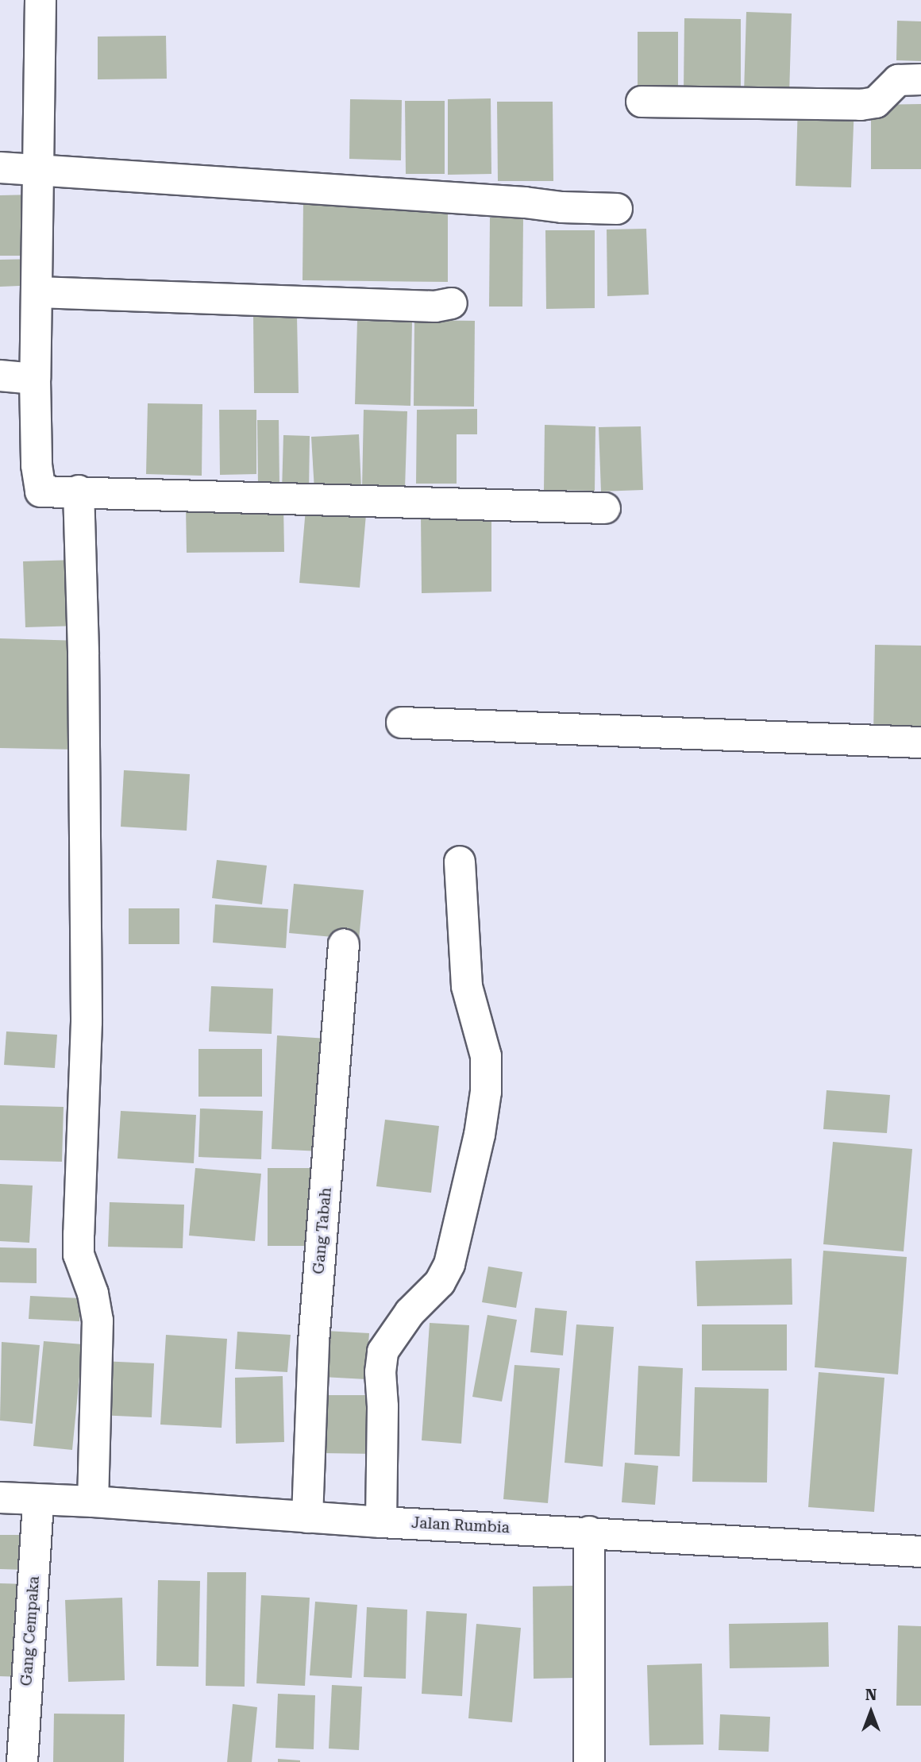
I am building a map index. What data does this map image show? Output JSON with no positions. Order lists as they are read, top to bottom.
{
  "streets": {
    "main road": ["Gang Tabah", "Jalan Rumbia", "Gang Cempaka"]
  },
  "crossings": [
    ["Gang Tabah", "Jalan Rumbia"],
    ["Jalan Rumbia", "Gang Cempaka"]
  ],
  "north": "top"
}
